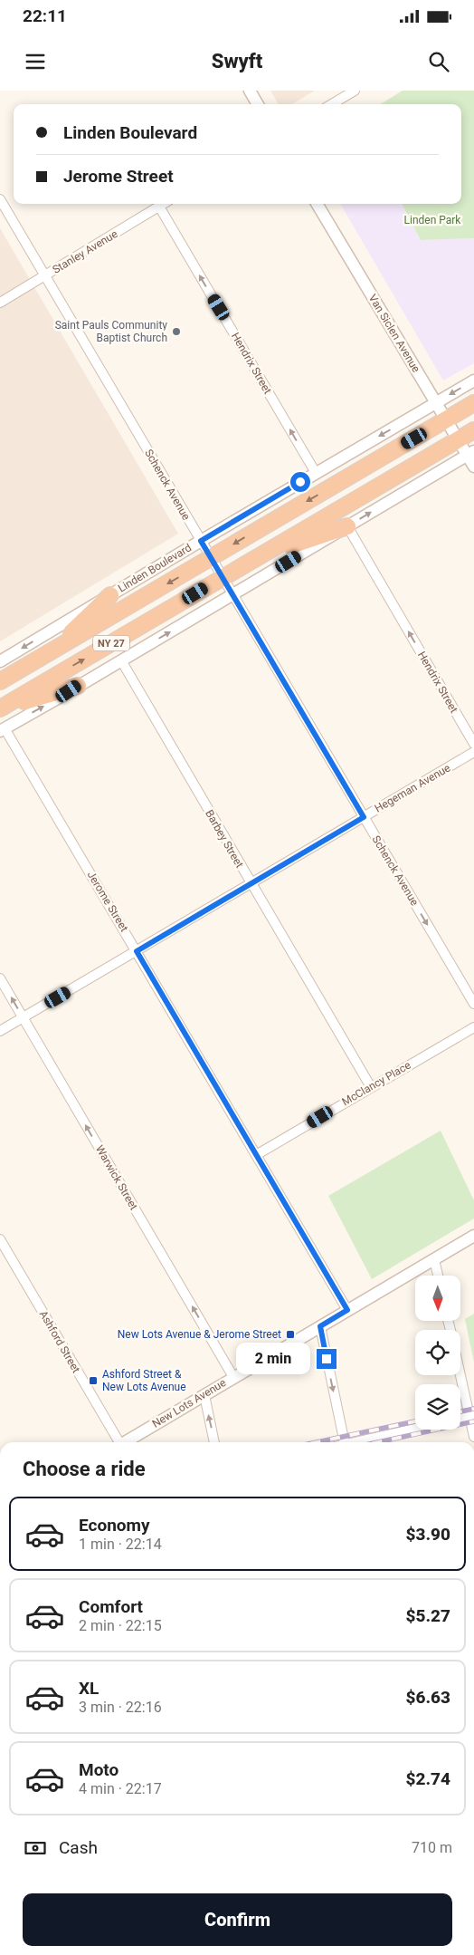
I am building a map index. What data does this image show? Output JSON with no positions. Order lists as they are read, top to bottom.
{
  "streets": {
    "highway": ["Linden Boulevard", "NY 27"],
    "street": [
      "Stanley Avenue",
      "Van Siclen Avenue",
      "Hendrix Street",
      "Schenck Avenue",
      "Hegeman Avenue",
      "Barbey Street",
      "Jerome Street",
      "McClancy Place",
      "Warwick Street",
      "Ashford Street",
      "New Lots Avenue"
    ]
  },
  "crossings": [
    ["Stanley Avenue", "Hendrix Street"],
    ["Stanley Avenue", "Schenck Avenue"],
    ["Van Siclen Avenue", "Linden Boulevard"],
    ["Van Siclen Avenue", "NY 27"],
    ["Hendrix Street", "Linden Boulevard"],
    ["Schenck Avenue", "Linden Boulevard"],
    ["Schenck Avenue", "NY 27"],
    ["Schenck Avenue", "Hegeman Avenue"],
    ["Hegeman Avenue", "Barbey Street"],
    ["Hegeman Avenue", "Jerome Street"],
    ["Hegeman Avenue", "Warwick Street"],
    ["Barbey Street", "McClancy Place"],
    ["Jerome Street", "McClancy Place"],
    ["Jerome Street", "New Lots Avenue"],
    ["Warwick Street", "New Lots Avenue"]
  ],
  "one_way": ["Hendrix Street", "Warwick Street"],
  "parks": ["Linden Park"],
  "places": {
    "other": ["Saint Pauls Community Baptist Church"],
    "transit": ["New Lots Avenue & Jerome Street", "Ashford Street & New Lots Avenue"]
  },
  "north": "bottom",
  "page": {
    "status": "22:11",
    "header": "Swyft",
    "banner": ["Linden Boulevard", "Jerome Street"],
    "bubble": "2 min",
    "heading": "Choose a ride",
    "list": [
      {
        "name": "Economy",
        "note": "1 min · 22:14",
        "value": "$3.90"
      },
      {
        "name": "Comfort",
        "note": "2 min · 22:15",
        "value": "$5.27"
      },
      {
        "name": "XL",
        "note": "3 min · 22:16",
        "value": "$6.63"
      },
      {
        "name": "Moto",
        "note": "4 min · 22:17",
        "value": "$2.74"
      }
    ],
    "pay": ["Cash", "710 m"],
    "buttons": "Confirm"
  }
}
